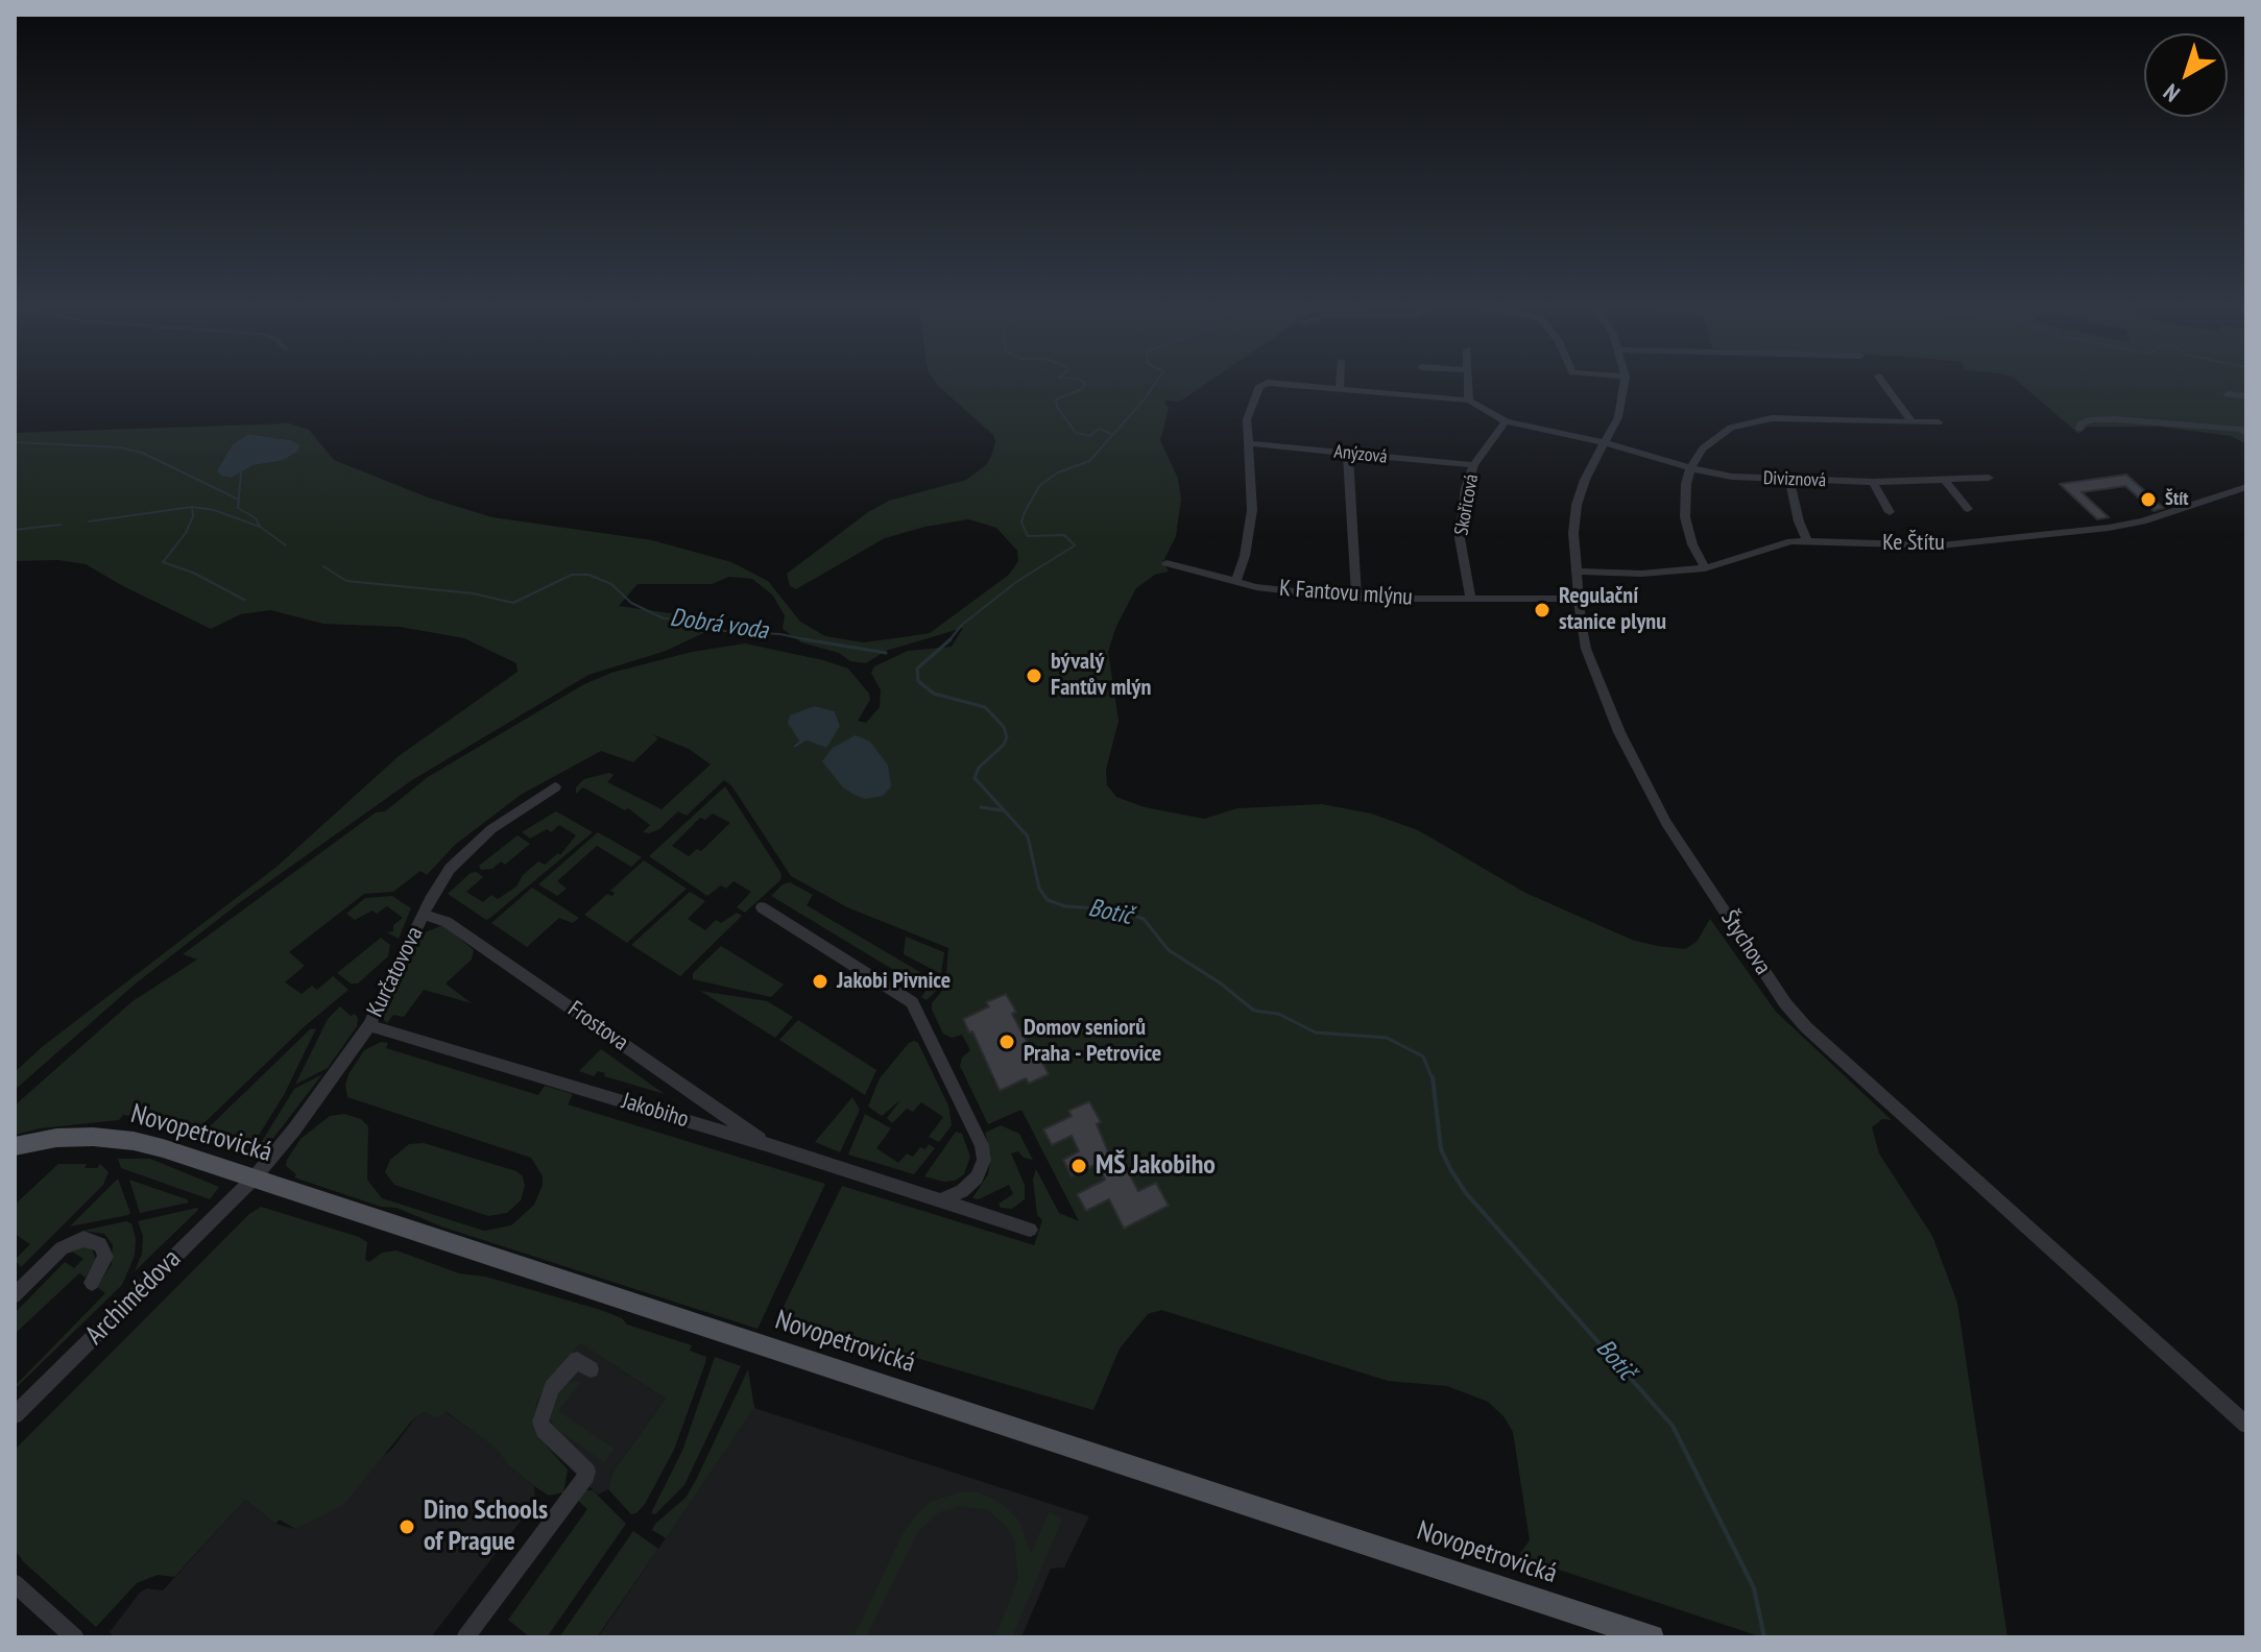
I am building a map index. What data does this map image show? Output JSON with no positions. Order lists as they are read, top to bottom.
{
  "streets": {
    "main road": ["Novopetrovická"],
    "street": [
      "Anýzová",
      "Diviznová",
      "Skořicová",
      "Ke Štítu",
      "K Fantovu mlýnu",
      "Štychova",
      "Kurčatovova",
      "Frostova",
      "Jakobiho",
      "Archimédova"
    ]
  },
  "crossings": [
    ["Anýzová", "Skořicová"],
    ["Diviznová", "Skořicová"],
    ["Diviznová", "Štychova"],
    ["Skořicová", "K Fantovu mlýnu"],
    ["Ke Štítu", "Štychova"],
    ["K Fantovu mlýnu", "Štychova"],
    ["Kurčatovova", "Frostova"],
    ["Kurčatovova", "Jakobiho"],
    ["Kurčatovova", "Novopetrovická"],
    ["Kurčatovova", "Archimédova"],
    ["Frostova", "Jakobiho"],
    ["Novopetrovická", "Archimédova"]
  ],
  "water": ["Dobrá voda", "Botič"],
  "places": [
    "Štít",
    "Regulační stanice plynu",
    "bývalý Fantův mlýn",
    "Jakobi Pivnice",
    "Domov seniorů Praha - Petrovice",
    "MŠ Jakobiho",
    "Dino Schools of Prague"
  ],
  "north": "bottom left"
}
